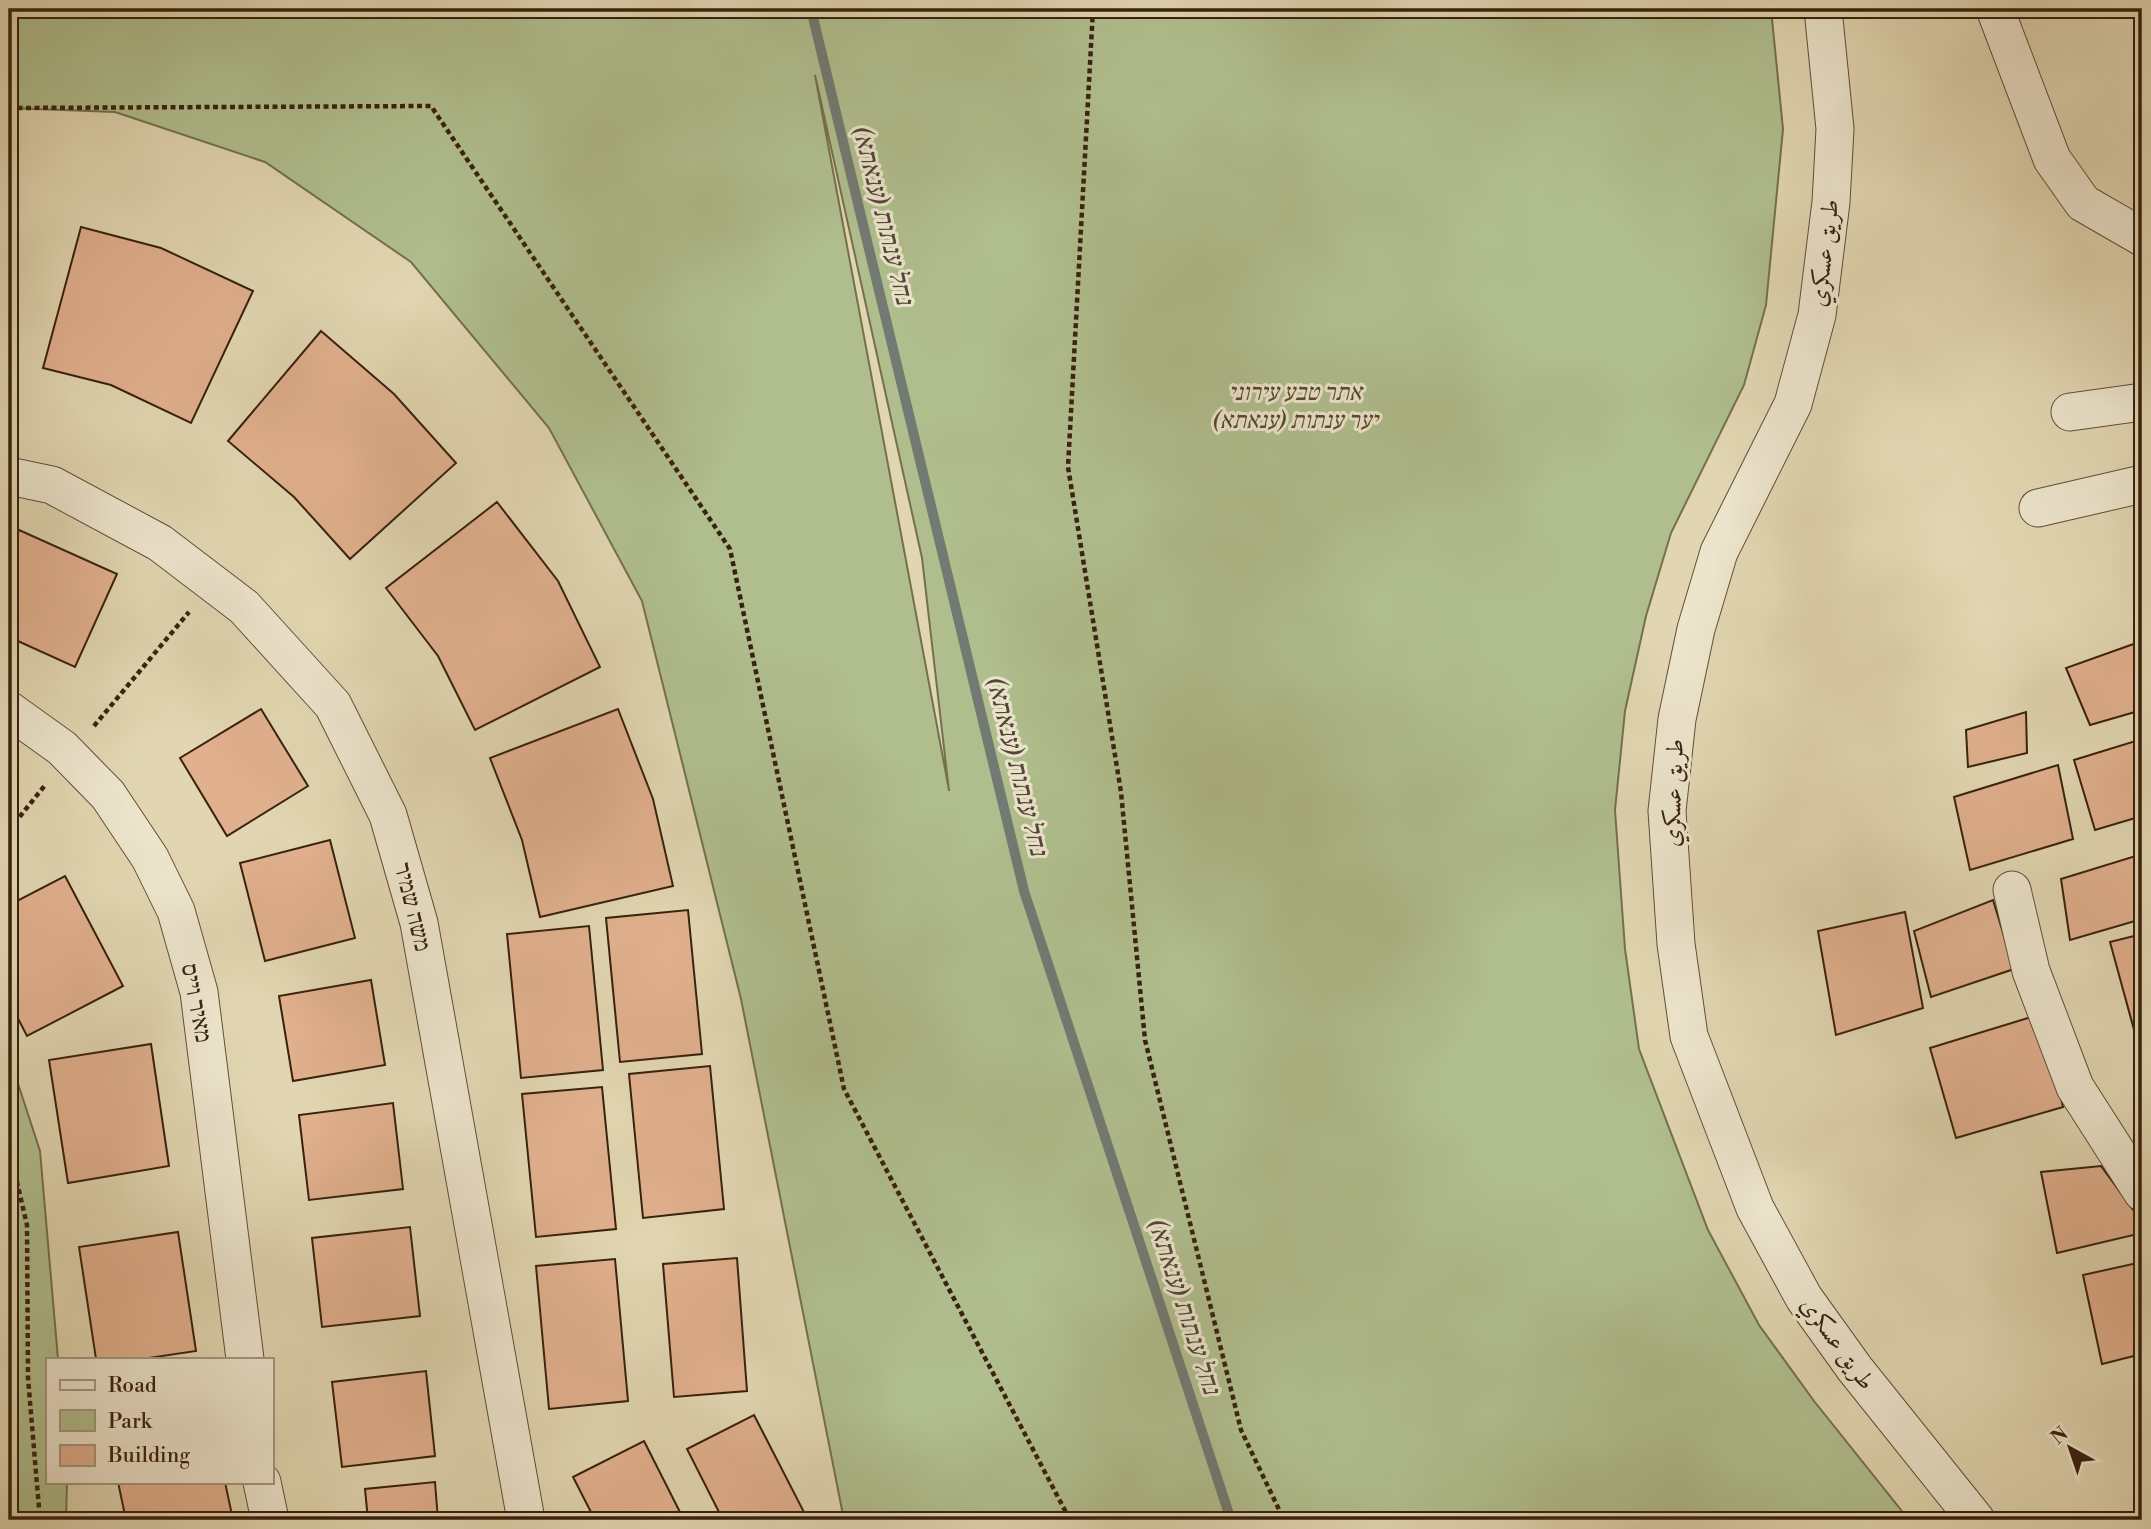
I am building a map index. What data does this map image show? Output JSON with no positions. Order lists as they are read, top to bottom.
{
  "streets": {
    "street": ["طريق عسكري", "משה שמיר", "מאיר וייס"]
  },
  "water": ["נחל ענתות (ענאתא)"],
  "parks": ["אתר טבע עירוני יער ענתות (ענאתא)"],
  "legend": ["Road", "Park", "Building"],
  "north": "top left"
}
